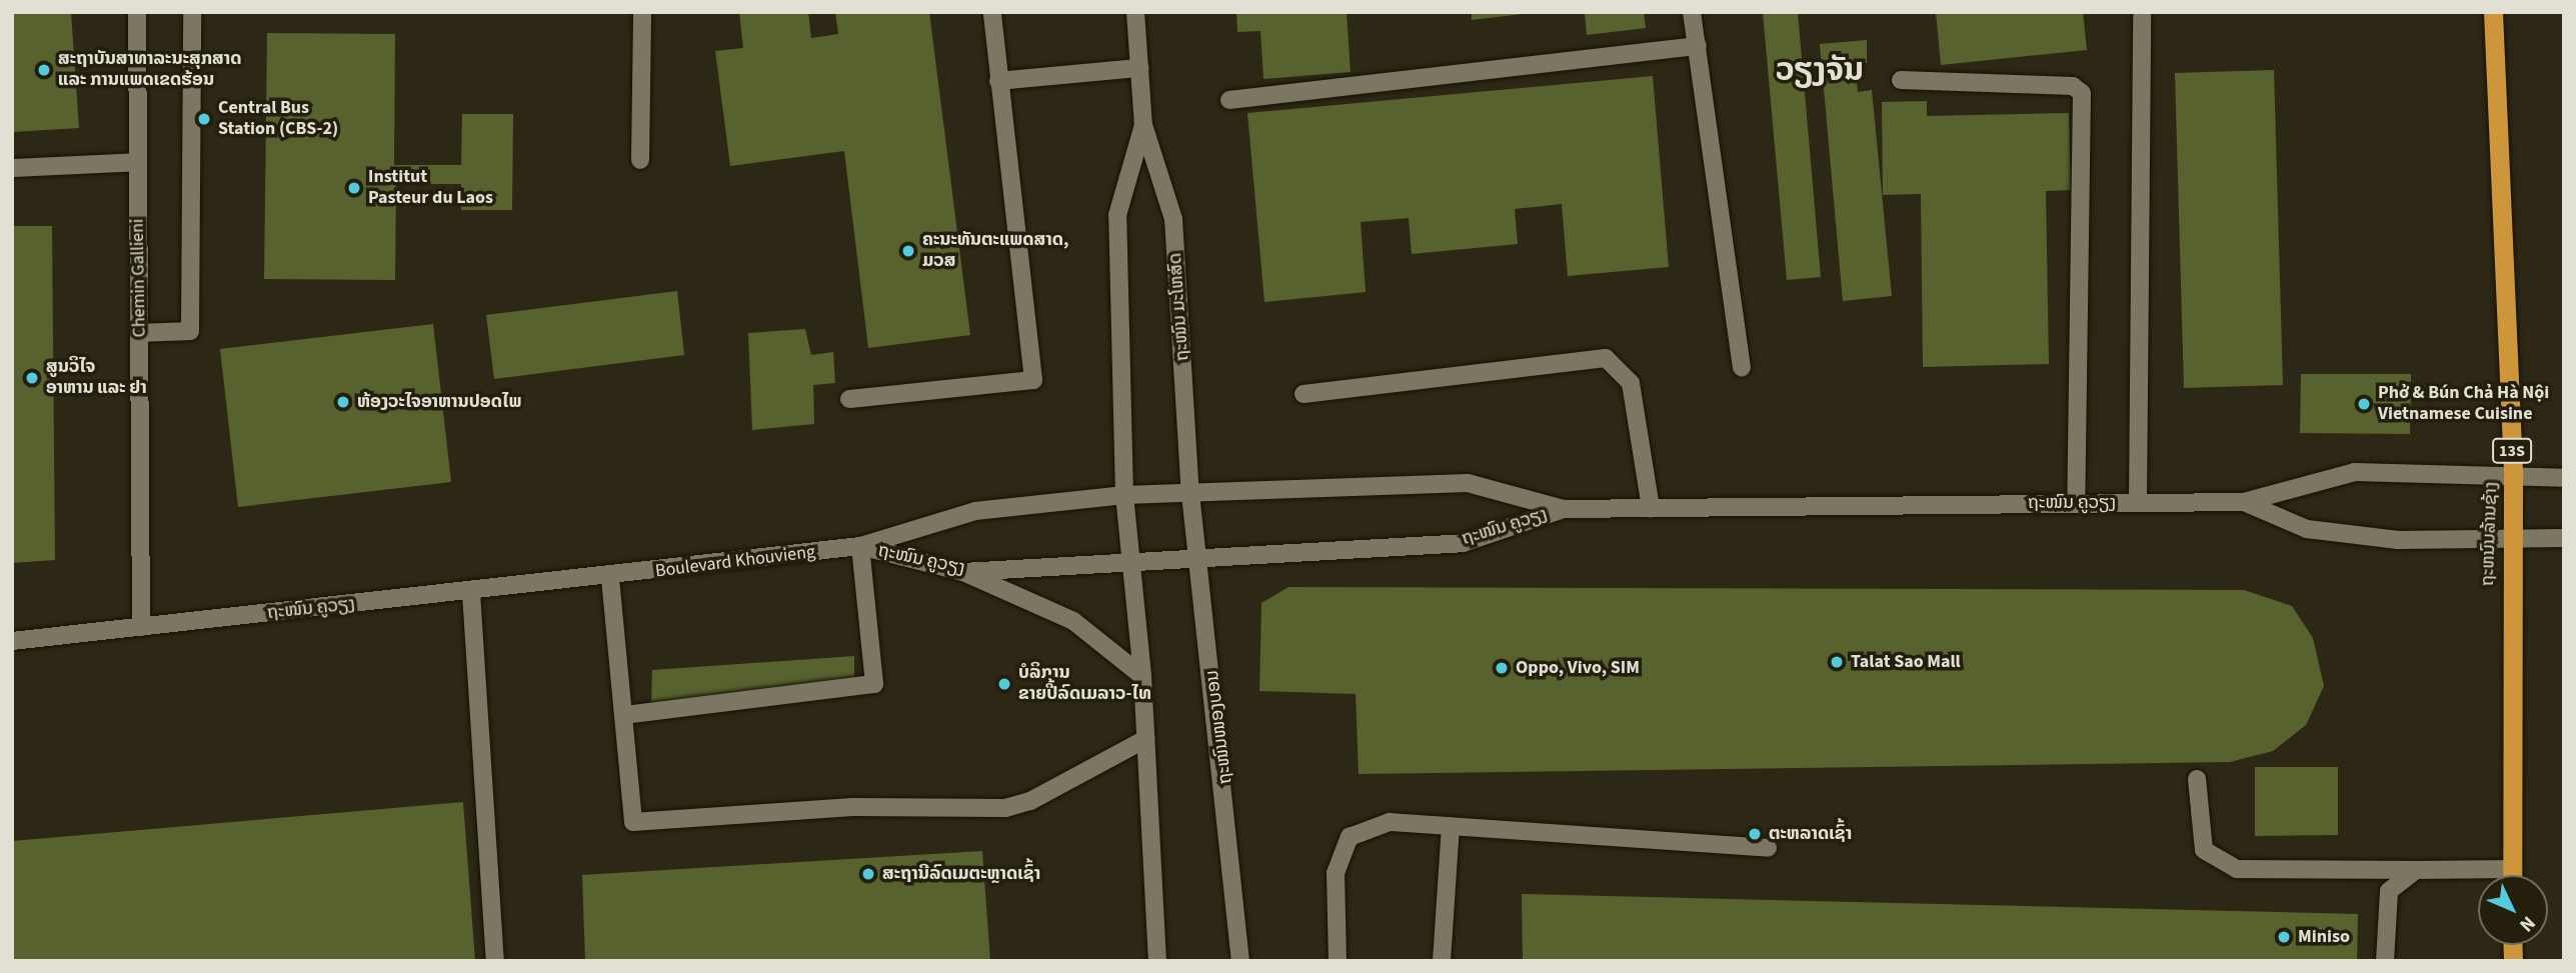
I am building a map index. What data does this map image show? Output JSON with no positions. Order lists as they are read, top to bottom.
{
  "streets": {
    "highway": ["13S", "ຖະຫນົນລ້ານຊ້າງ"],
    "street": [
      "Chemin Gallieni",
      "ຖະໜົນ ມະໂຫສົດ",
      "ຖະໜົນ ຄູວຽງ",
      "Boulevard Khouvieng",
      "ຖະໜົນໜອງບອນ"
    ]
  },
  "crossings": [
    ["Chemin Gallieni", "ຖະໜົນ ຄູວຽງ"],
    ["ຖະໜົນ ມະໂຫສົດ", "ຖະໜົນ ຄູວຽງ"],
    ["ຖະໜົນ ມະໂຫສົດ", "ຖະໜົນໜອງບອນ"],
    ["ຖະໜົນ ຄູວຽງ", "ຖະຫນົນລ້ານຊ້າງ"],
    ["ຖະໜົນ ຄູວຽງ", "Boulevard Khouvieng"],
    ["ຖະໜົນ ຄູວຽງ", "ຖະໜົນໜອງບອນ"]
  ],
  "districts": ["ວຽງຈັນ"],
  "places": [
    "ສະຖາບັນສາທາລະນະສຸກສາດ ແລະ ການແພດເຂດຮ້ອນ",
    "Central Bus Station (CBS-2)",
    "Institut Pasteur du Laos",
    "ຄະນະທັນຕະແພດສາດ, ມວສ",
    "ສູນວິໄຈ ອາຫານ ແລະ ຢາ",
    "ຫ້ອງວະໄຈອາຫານປອດໄພ",
    "Phở & Bún Chả Hà Nội Vietnamese Cuisine",
    "Talat Sao Mall",
    "Oppo, Vivo, SIM",
    "ບໍລິການ ຂາຍປີ້ລົດເມລາວ-ໄທ",
    "ຕະຫລາດເຊົ້າ",
    "ສະຖານີລົດເມຕະຫຼາດເຊົ້າ",
    "Miniso"
  ],
  "north": "bottom right"
}
